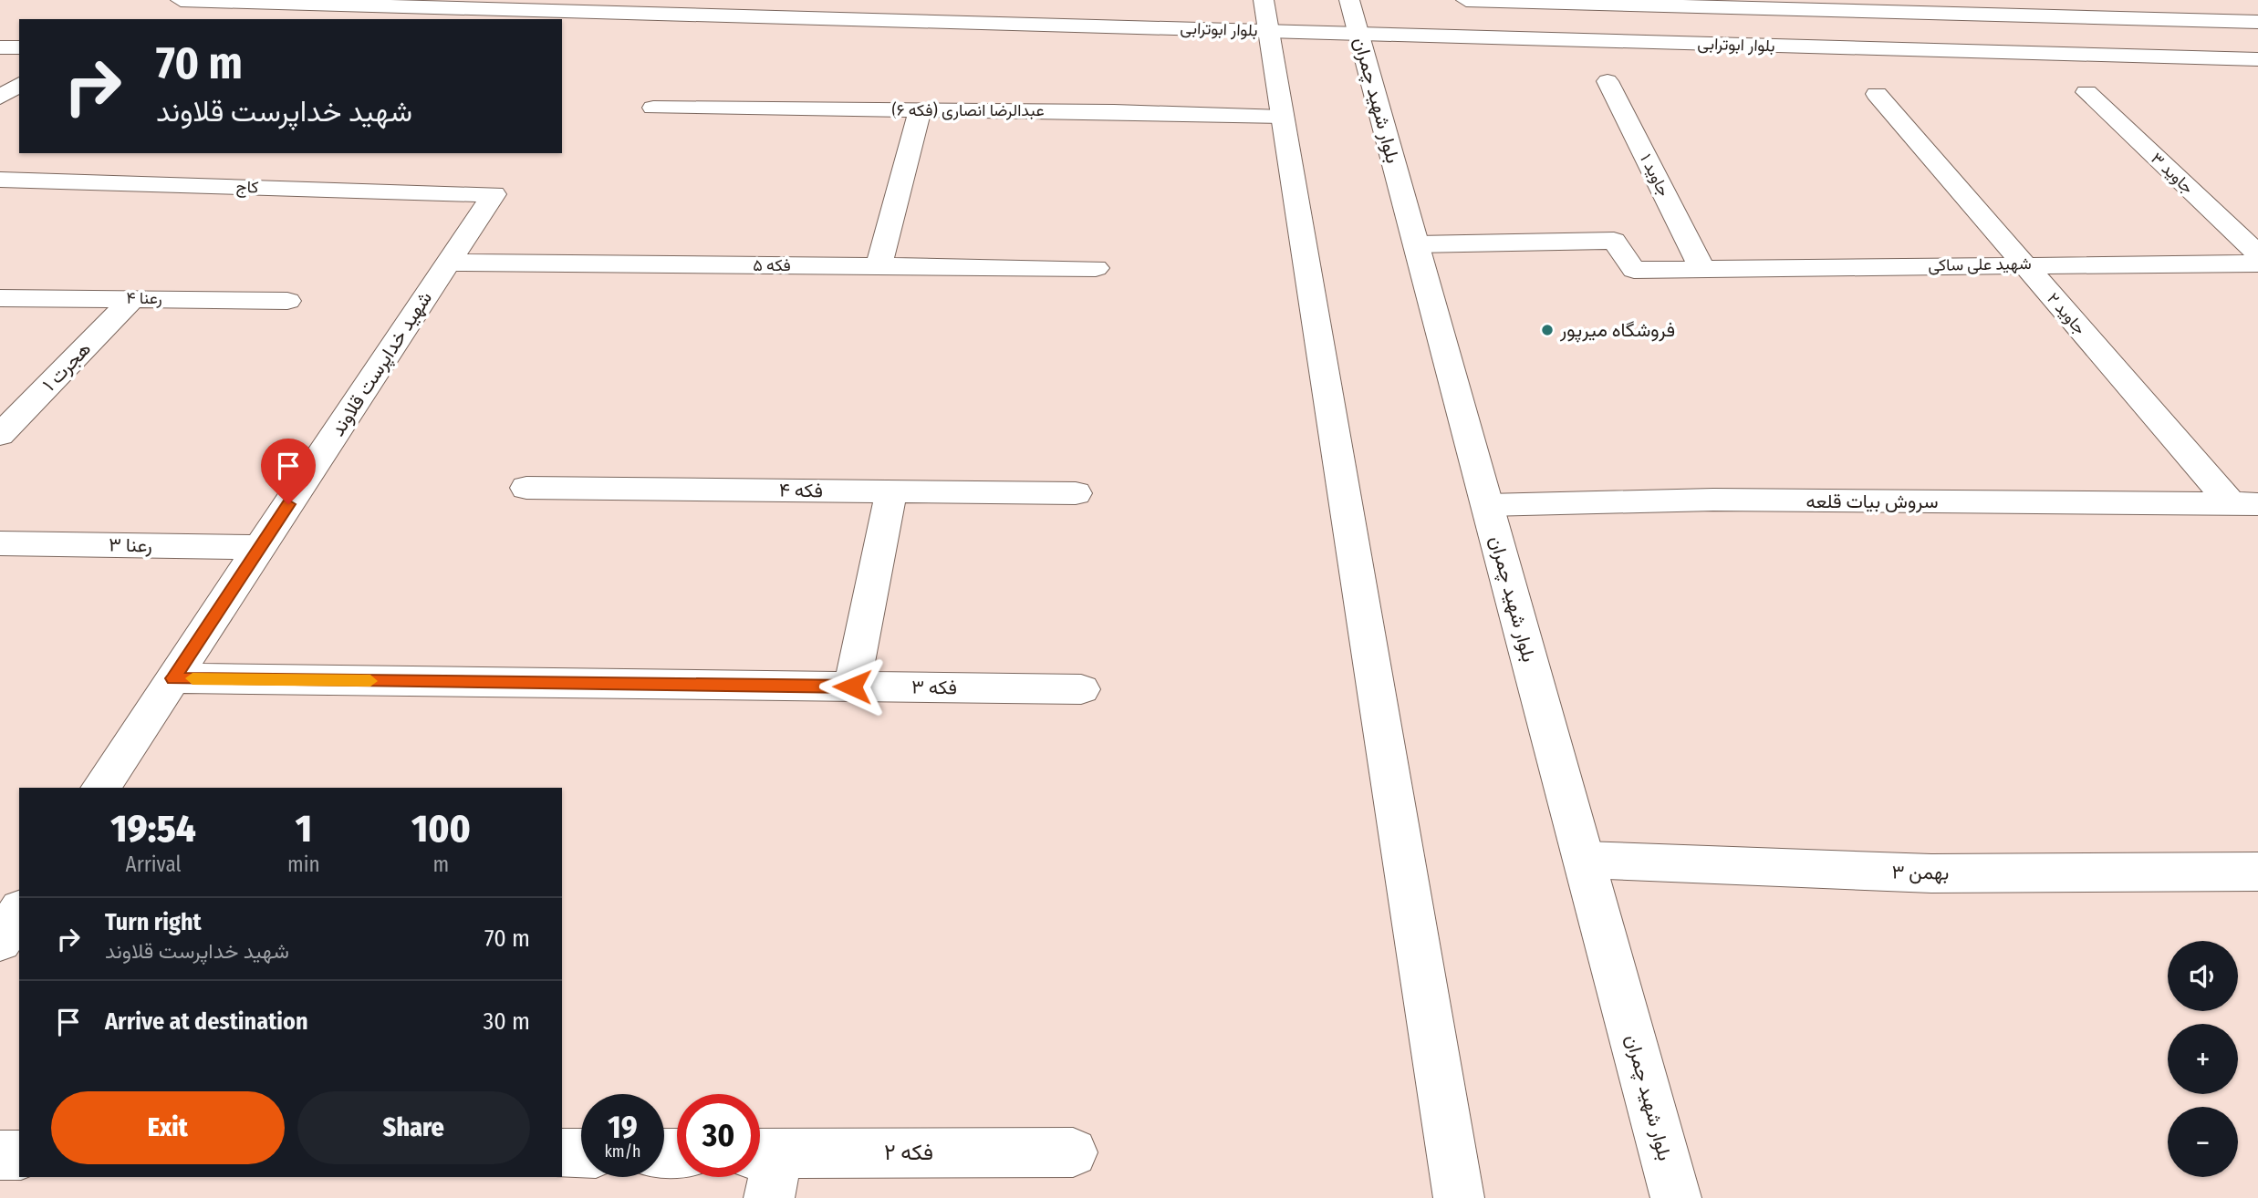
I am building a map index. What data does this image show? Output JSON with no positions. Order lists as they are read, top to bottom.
{
  "streets": {
    "street": [
      "بلوار ابوترابی",
      "بلوار شهید چمران",
      "عبدالرضا انصاری (فکه ۶)",
      "جاوید ۳",
      "جاوید ۱",
      "کاج",
      "شهید علی ساکی",
      "فکه ۵",
      "رعنا ۴",
      "جاوید ۲",
      "شهید خداپرست قلاوند",
      "هجرت ۱",
      "فکه ۴",
      "سروش بیات قلعه",
      "رعنا ۳",
      "فکه ۳",
      "بهمن ۳",
      "فکه ۲"
    ]
  },
  "crossings": [
    ["بلوار ابوترابی", "بلوار شهید چمران"],
    ["بلوار شهید چمران", "شهید علی ساکی"],
    ["بلوار شهید چمران", "سروش بیات قلعه"],
    ["بلوار شهید چمران", "بهمن ۳"],
    ["جاوید ۱", "شهید علی ساکی"],
    ["کاج", "شهید خداپرست قلاوند"],
    ["شهید علی ساکی", "جاوید ۲"],
    ["فکه ۵", "شهید خداپرست قلاوند"],
    ["رعنا ۴", "هجرت ۱"],
    ["جاوید ۲", "سروش بیات قلعه"],
    ["شهید خداپرست قلاوند", "رعنا ۳"],
    ["شهید خداپرست قلاوند", "فکه ۳"]
  ],
  "places": ["فروشگاه میرپور"],
  "page": {
    "turn": ["70 m", "شهید خداپرست قلاوند"],
    "eta": [
      "19:54",
      "Arrival",
      "1",
      "min",
      "100",
      "m"
    ],
    "list": [
      {
        "name": "Turn right",
        "note": "شهید خداپرست قلاوند",
        "value": "70 m"
      },
      {
        "name": "Arrive at destination",
        "value": "30 m"
      }
    ],
    "map_buttons": ["+", "−"],
    "buttons": ["Exit", "Share"],
    "speed": "19 km/h",
    "limit": "30"
  }
}
